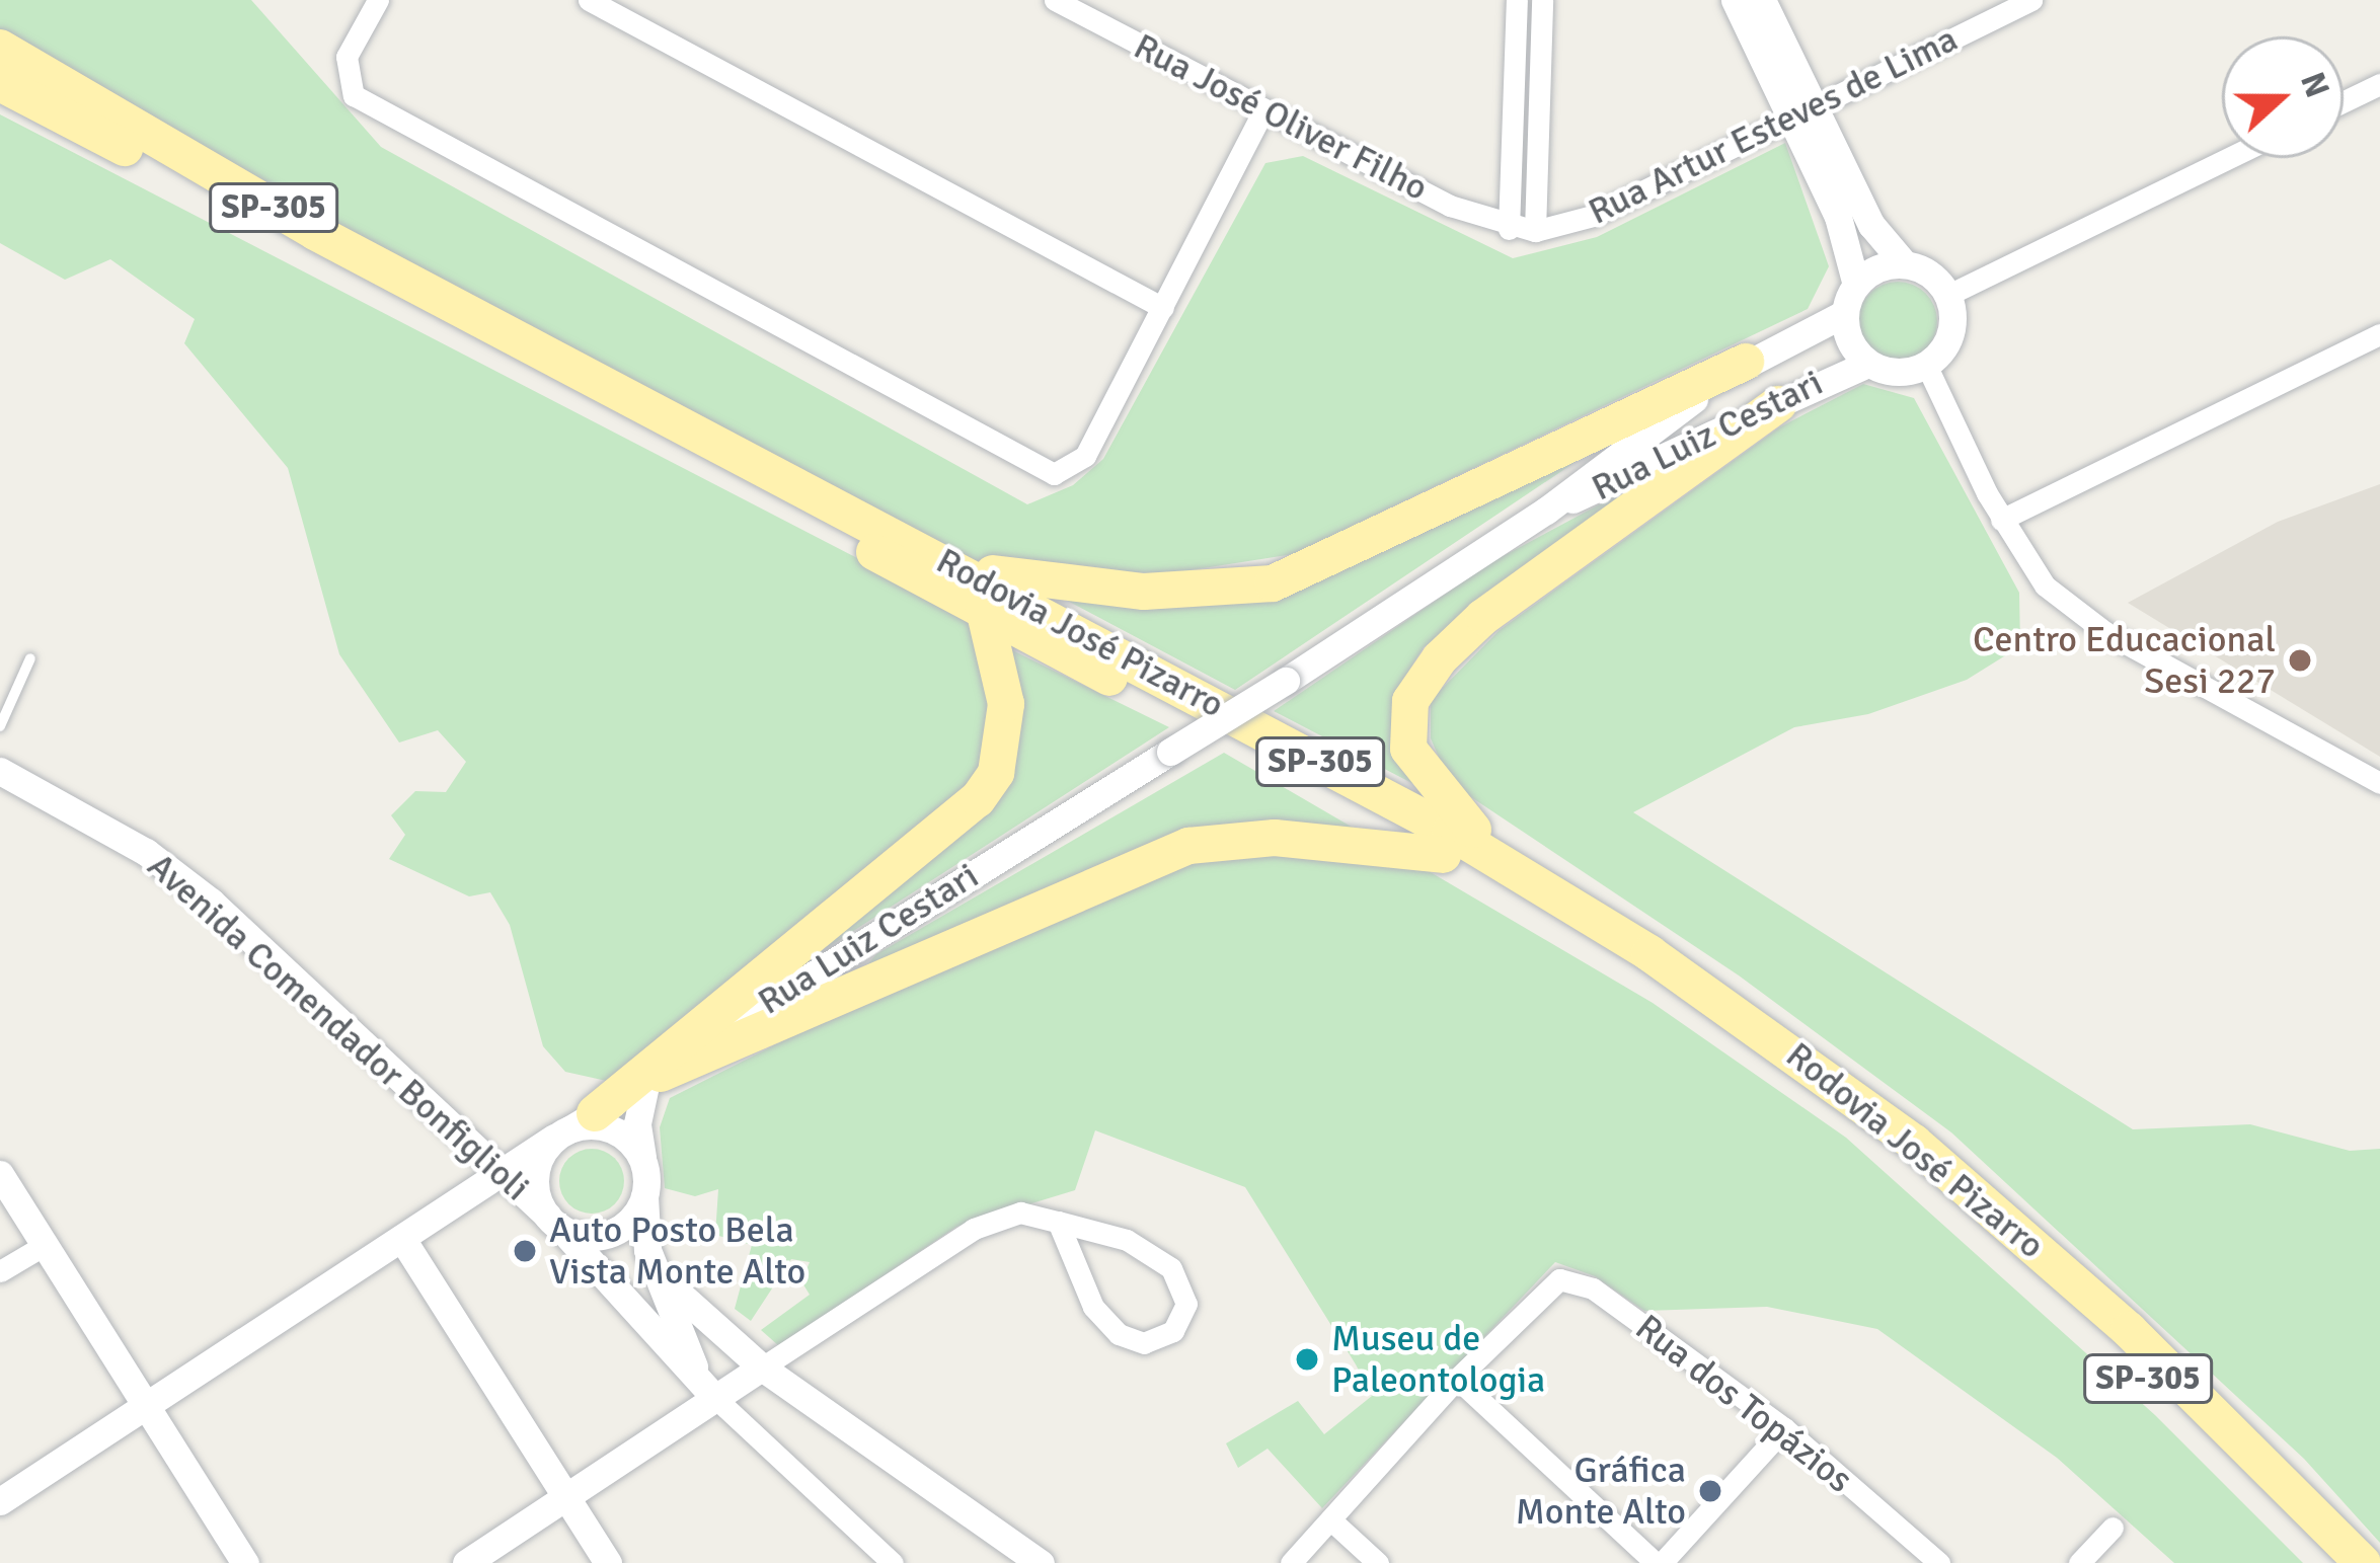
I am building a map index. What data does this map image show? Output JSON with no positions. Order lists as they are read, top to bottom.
{
  "streets": {
    "main road": ["SP-305", "Rodovia José Pizarro"],
    "street": [
      "Rua José Oliver Filho",
      "Rua Artur Esteves de Lima",
      "Rua Luiz Cestari",
      "Avenida Comendador Bonfiglioli",
      "Rua dos Topázios"
    ]
  },
  "crossings": [
    ["Rua José Oliver Filho", "Rua Artur Esteves de Lima"],
    ["Rua Luiz Cestari", "Avenida Comendador Bonfiglioli"]
  ],
  "places": [
    "Centro Educacional Sesi 227",
    "Auto Posto Bela Vista Monte Alto",
    "Museu de Paleontologia",
    "Gráfica Monte Alto"
  ],
  "north": "right"
}
